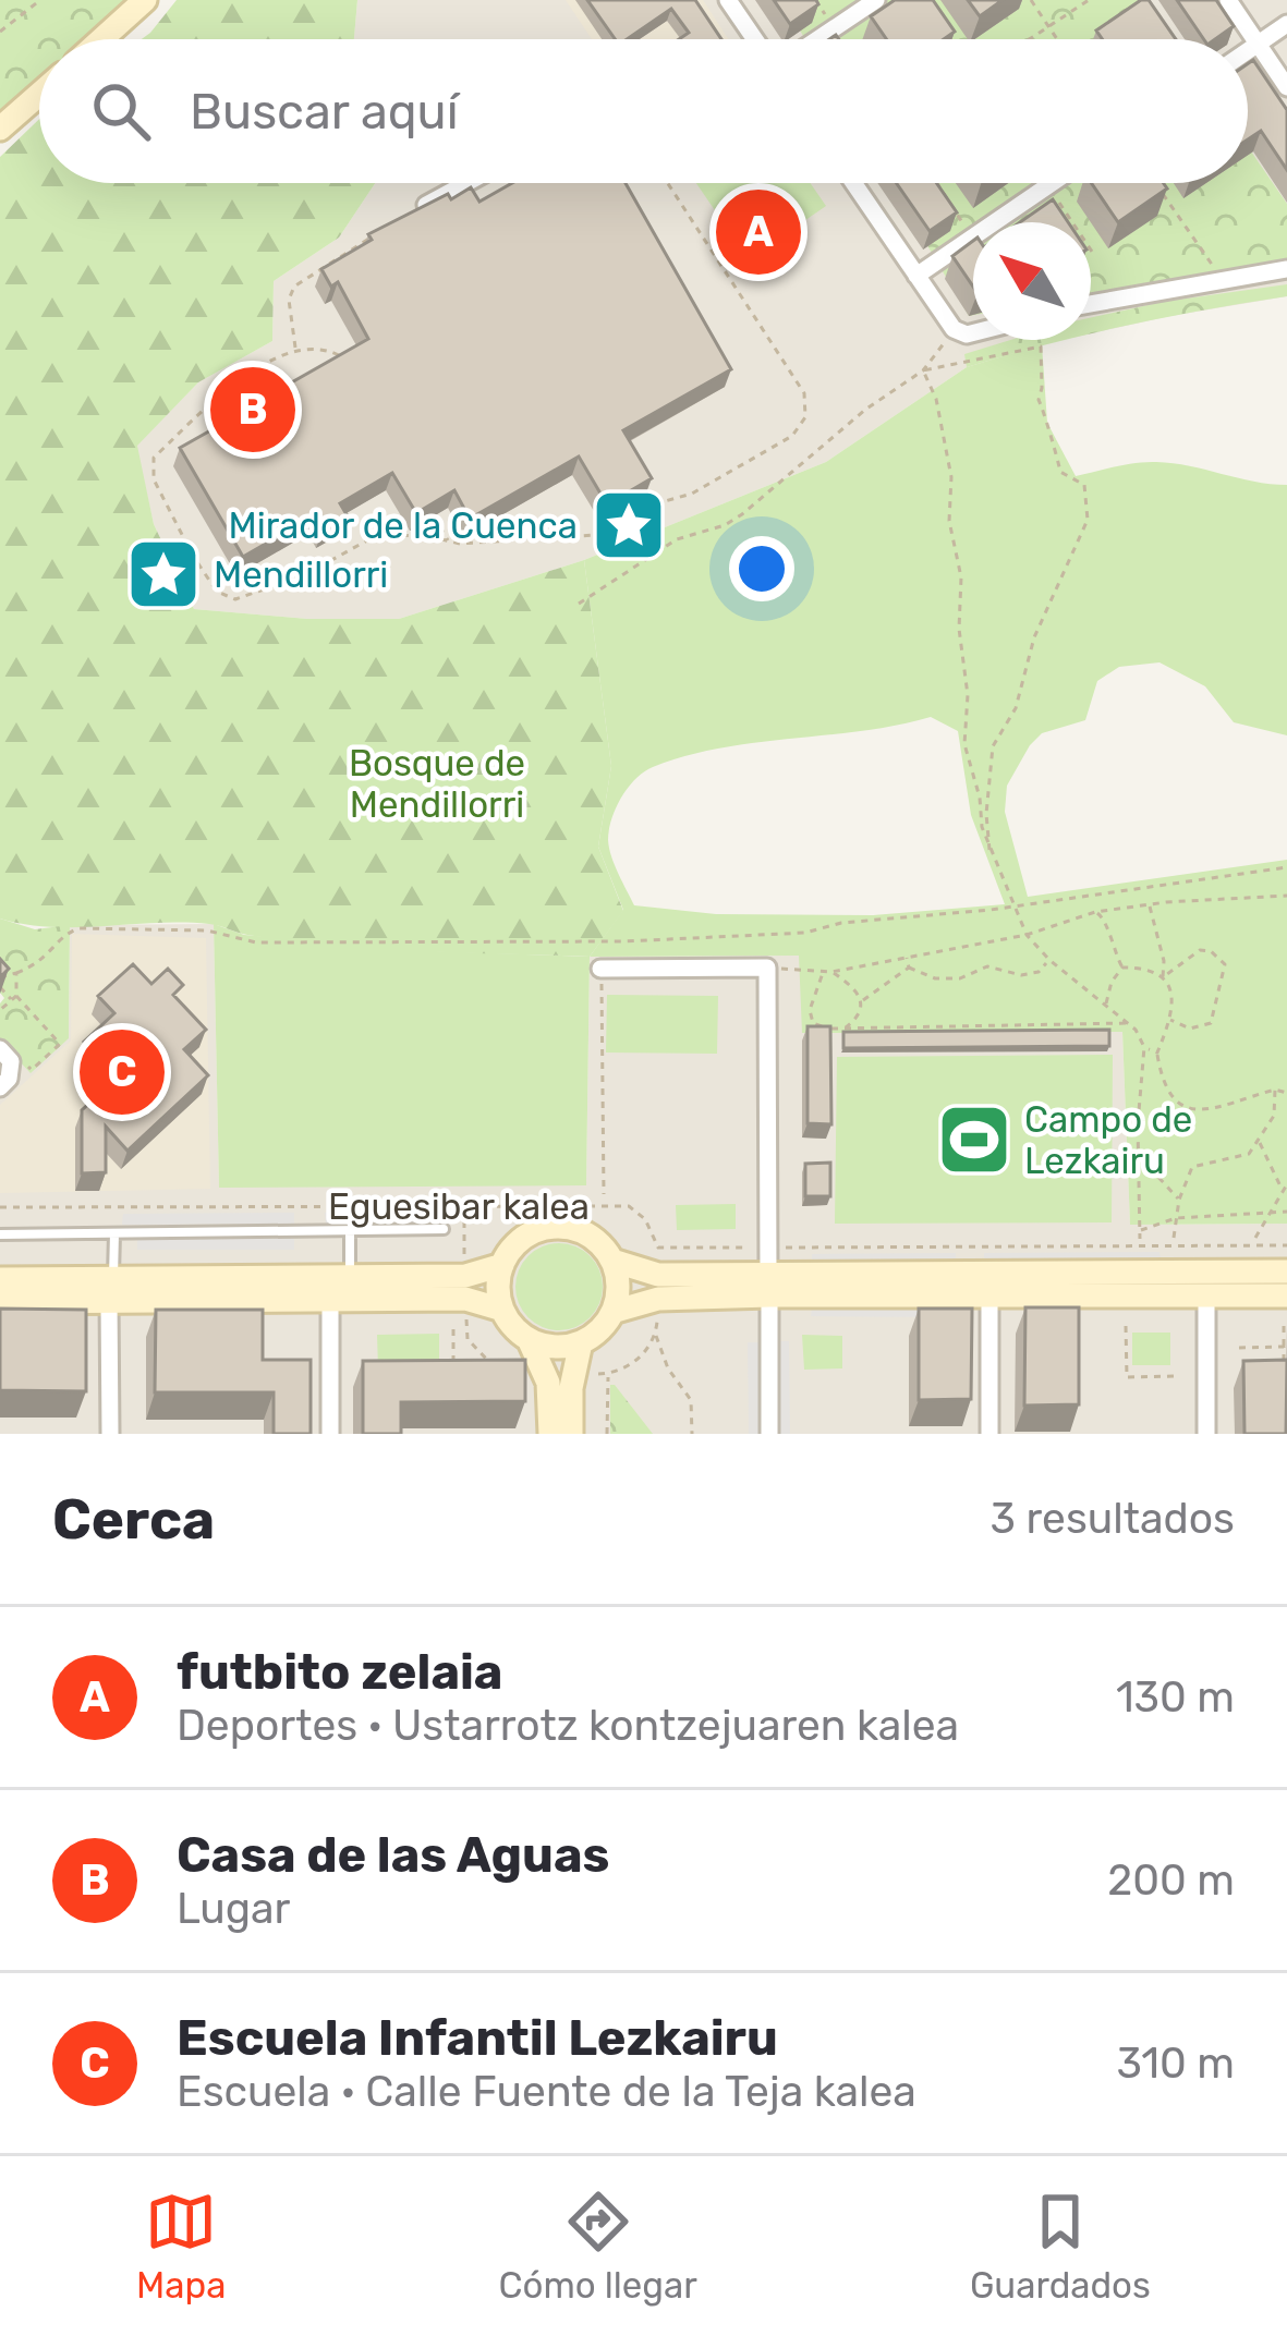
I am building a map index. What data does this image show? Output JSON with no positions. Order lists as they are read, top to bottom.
{
  "streets": {
    "street": ["Eguesibar kalea"]
  },
  "parks": ["Bosque de Mendillorri"],
  "places": {
    "place": ["Mirador de la Cuenca", "Mendillorri"],
    "sports": ["Campo de Lezkairu"]
  },
  "north": "top left",
  "page": {
    "search": "Buscar aquí",
    "pins": ["A", "B", "C"],
    "heading": ["Cerca", "3 resultados"],
    "list": [
      {
        "mark": "A",
        "name": "futbito zelaia",
        "note": "Deportes · Ustarrotz kontzejuaren kalea",
        "value": "130 m"
      },
      {
        "mark": "B",
        "name": "Casa de las Aguas",
        "note": "Lugar",
        "value": "200 m"
      },
      {
        "mark": "C",
        "name": "Escuela Infantil Lezkairu",
        "note": "Escuela · Calle Fuente de la Teja kalea",
        "value": "310 m"
      }
    ],
    "nav": ["Mapa", "Cómo llegar", "Guardados"]
  }
}
